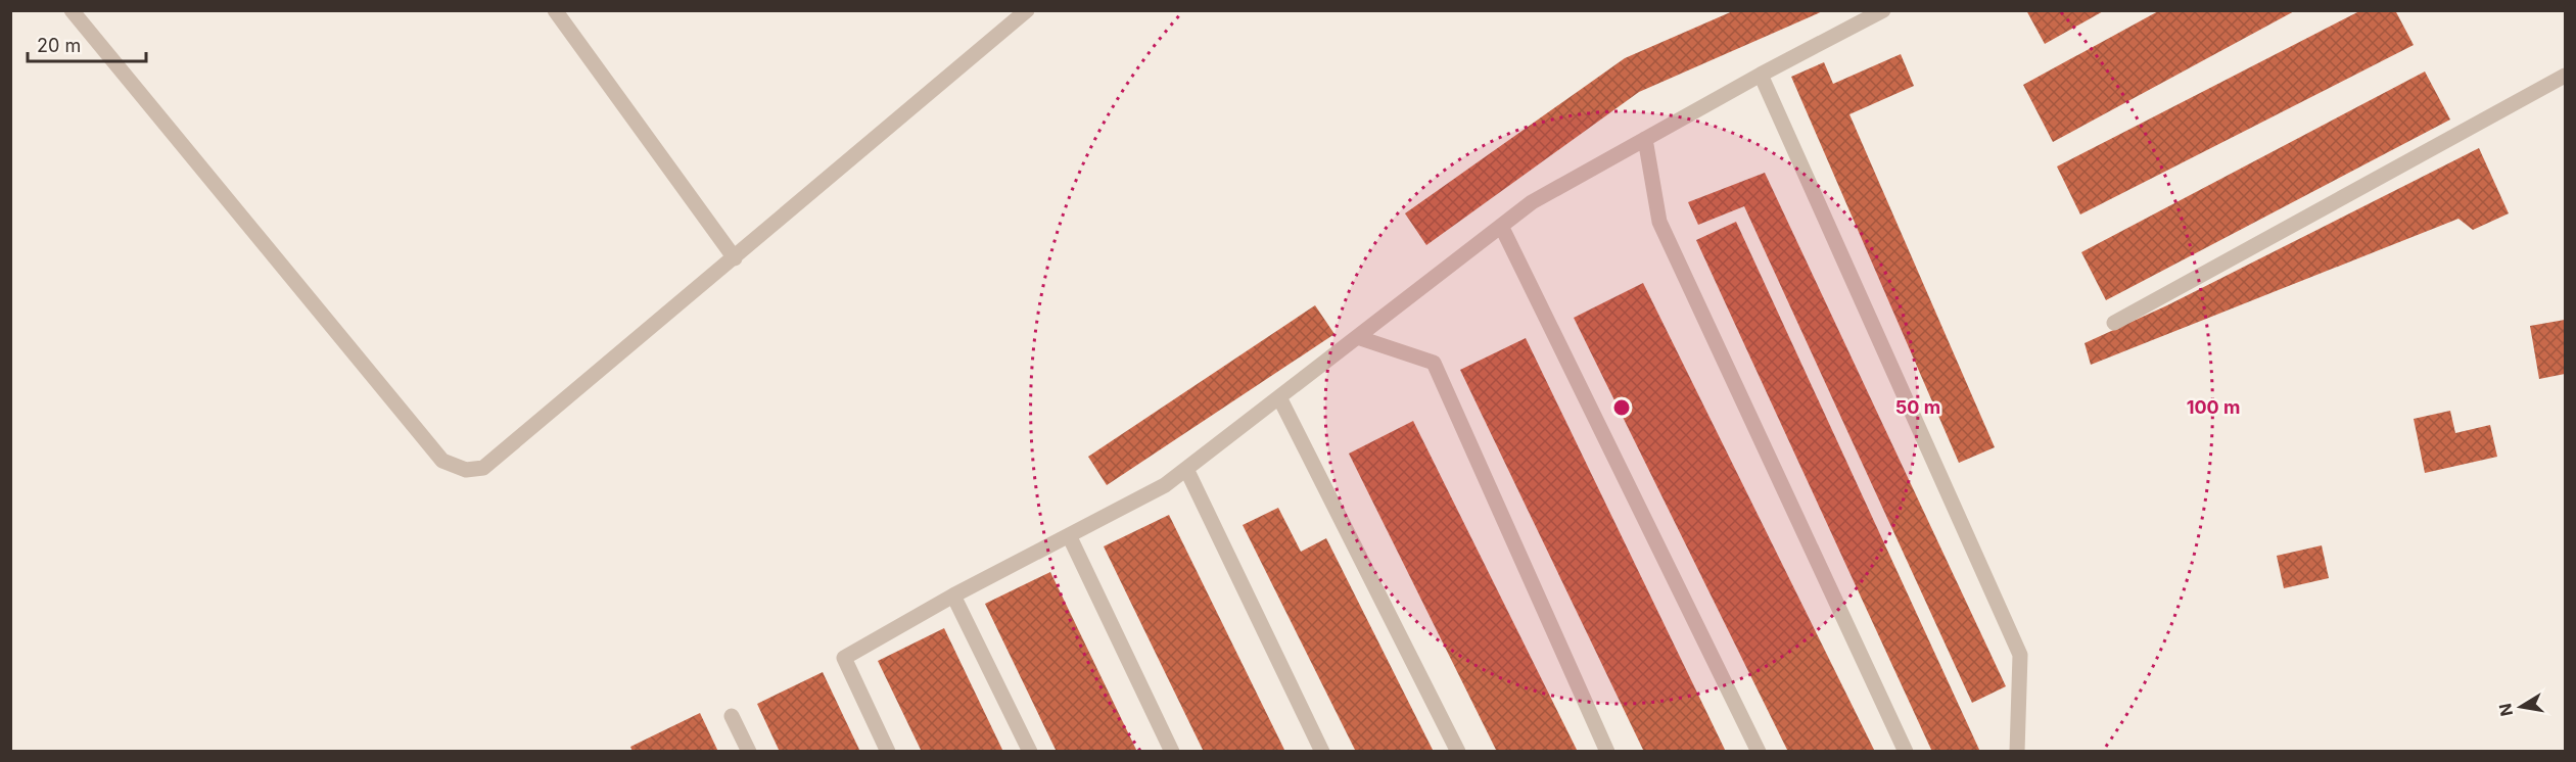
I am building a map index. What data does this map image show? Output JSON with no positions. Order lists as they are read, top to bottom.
{
  "scale_bar": "20 m",
  "north": "left",
  "rings": ["50 m", "100 m"]
}
